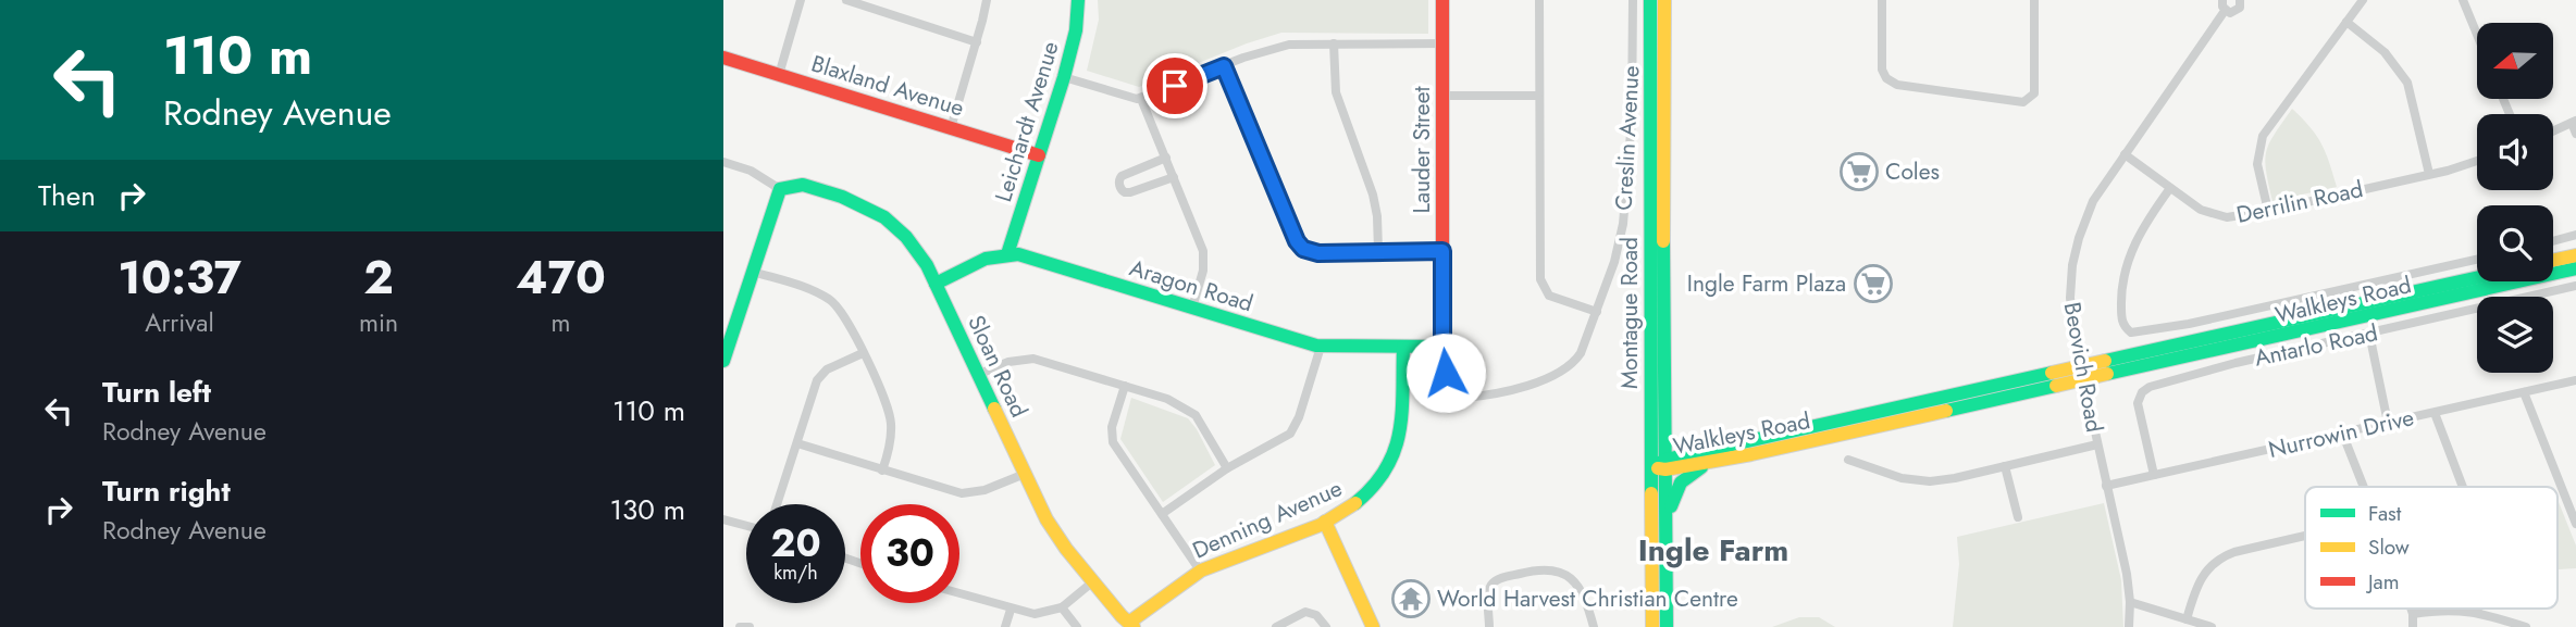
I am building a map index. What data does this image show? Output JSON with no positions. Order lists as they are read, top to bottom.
{
  "streets": {
    "main road": [
      "Blaxland Avenue",
      "Leichardt Avenue",
      "Lauder Street",
      "Aragon Road",
      "Walkleys Road",
      "Montague Road",
      "Sloan Road",
      "Denning Avenue"
    ],
    "street": [
      "Creslin Avenue",
      "Derrilin Road",
      "Antarlo Road",
      "Beovich Road",
      "Nurrowin Drive"
    ]
  },
  "crossings": [
    ["Blaxland Avenue", "Leichardt Avenue"],
    ["Leichardt Avenue", "Aragon Road"],
    ["Creslin Avenue", "Lauder Street"],
    ["Creslin Avenue", "Aragon Road"],
    ["Lauder Street", "Aragon Road"],
    ["Derrilin Road", "Beovich Road"],
    ["Aragon Road", "Sloan Road"],
    ["Aragon Road", "Denning Avenue"],
    ["Walkleys Road", "Montague Road"],
    ["Antarlo Road", "Nurrowin Drive"],
    ["Sloan Road", "Denning Avenue"],
    ["Beovich Road", "Nurrowin Drive"]
  ],
  "districts": ["Ingle Farm"],
  "places": {
    "supermarket": ["Coles", "Ingle Farm Plaza"],
    "temple": ["World Harvest Christian Centre"]
  },
  "legend": ["Fast", "Slow", "Jam"],
  "north": "left",
  "page": {
    "turn": ["110 m", "Rodney Avenue"],
    "then": "Then",
    "eta": [
      "10:37",
      "Arrival",
      "2",
      "min",
      "470",
      "m"
    ],
    "list": [
      {
        "name": "Turn left",
        "note": "Rodney Avenue",
        "value": "110 m"
      },
      {
        "name": "Turn right",
        "note": "Rodney Avenue",
        "value": "130 m"
      }
    ],
    "speed": "20 km/h",
    "limit": "30"
  }
}
